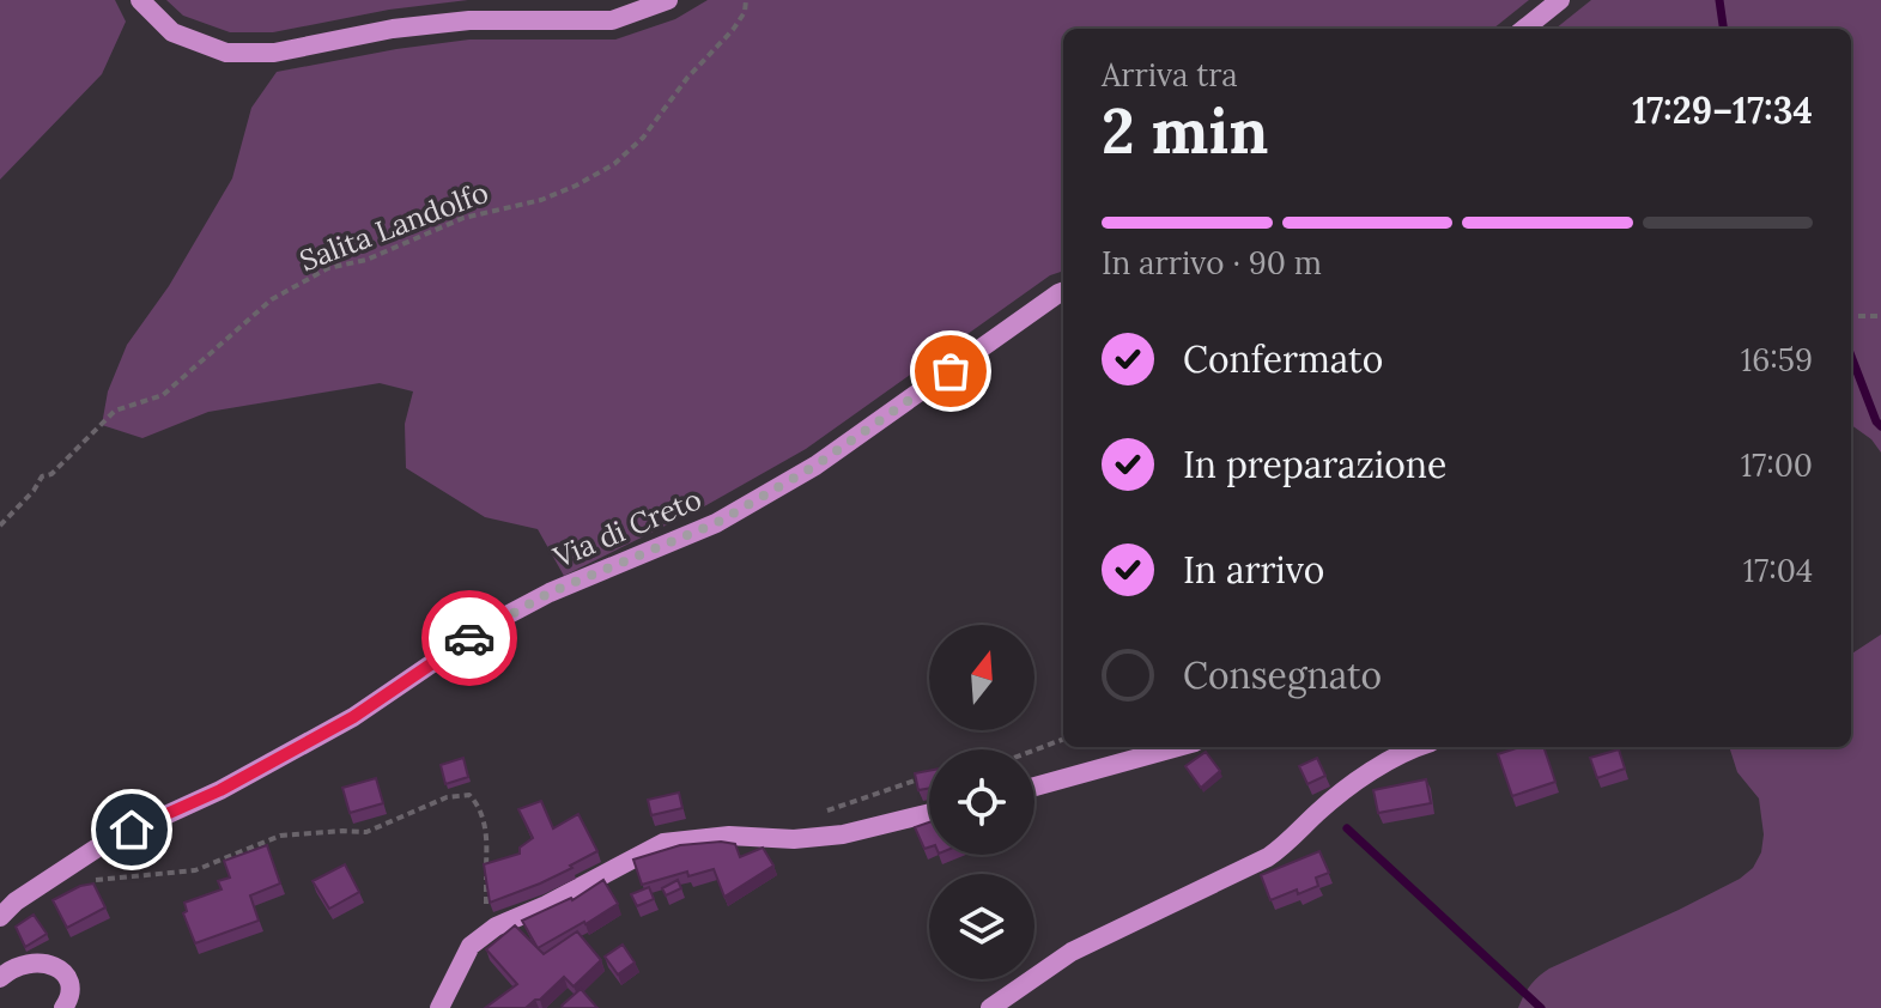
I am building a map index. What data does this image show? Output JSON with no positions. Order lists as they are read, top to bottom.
{
  "streets": {
    "main road": ["Via di Creto"],
    "path": ["Salita Landolfo"]
  },
  "north": "top",
  "page": {
    "heading": ["2 min", "Arriva tra", "17:29–17:34"],
    "bar": "In arrivo · 90 m",
    "list": [
      ["Confermato", "16:59"],
      ["In preparazione", "17:00"],
      ["In arrivo", "17:04"],
      "Consegnato"
    ]
  }
}
